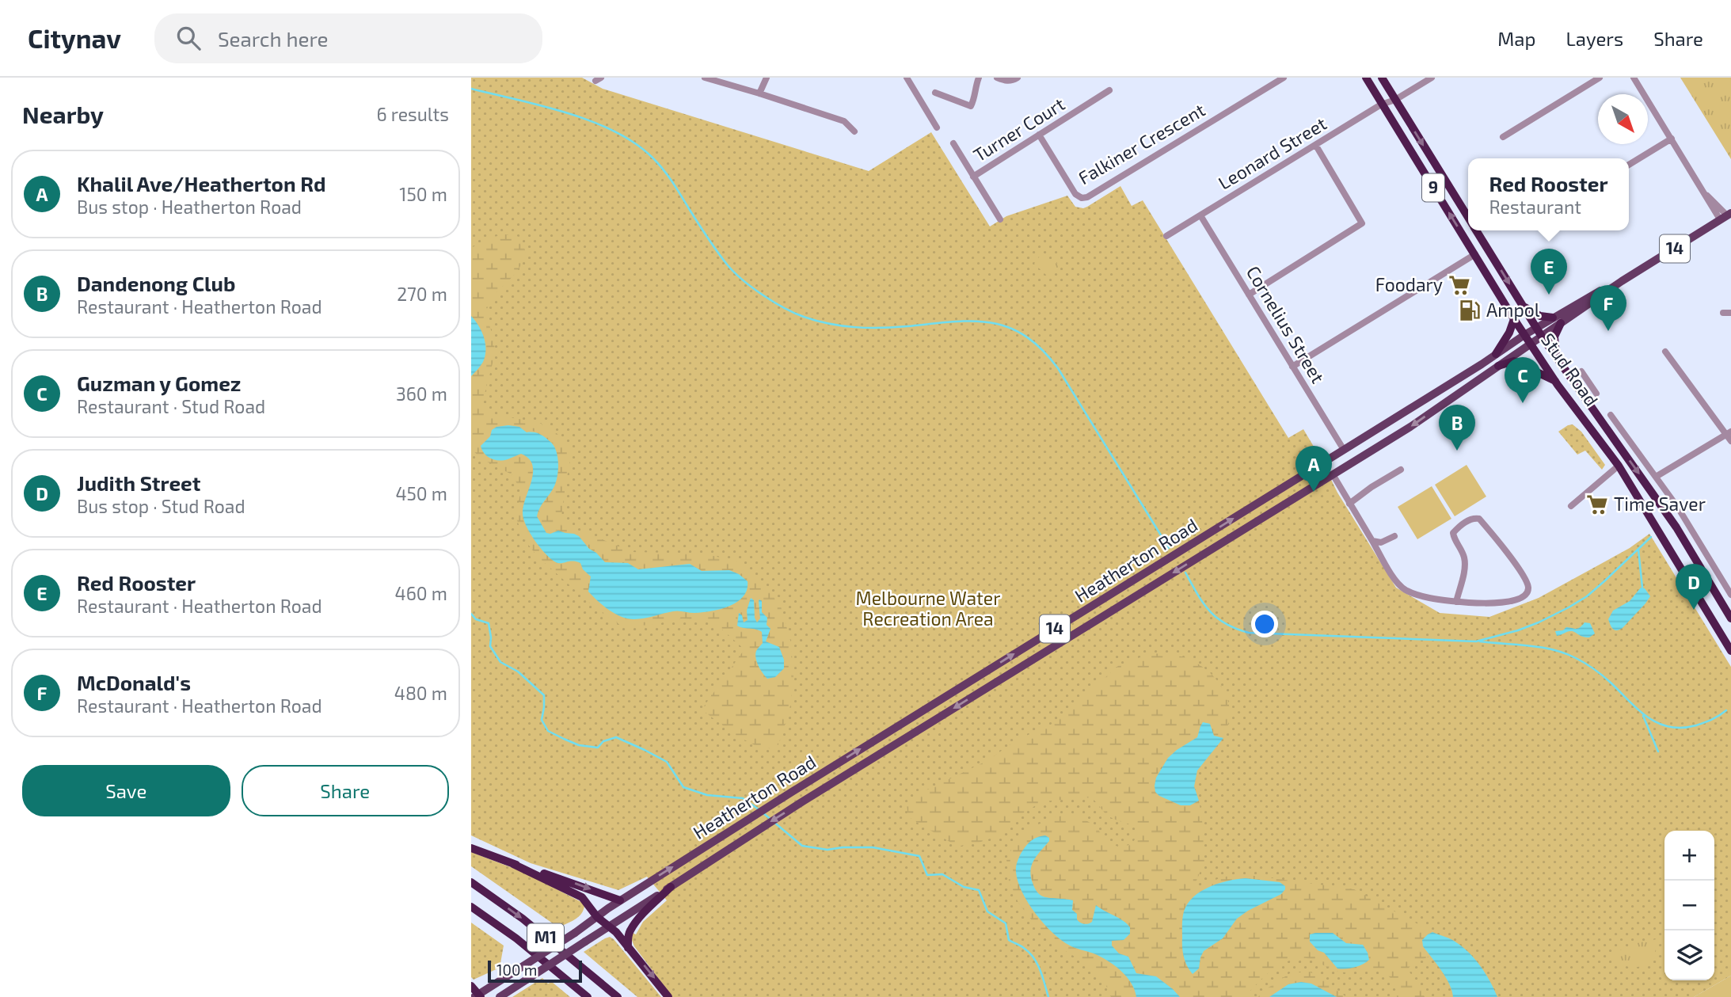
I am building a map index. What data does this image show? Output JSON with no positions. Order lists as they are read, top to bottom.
{
  "streets": {
    "highway": ["9", "Stud Road", "M1"],
    "main road": ["14", "Heatherton Road"],
    "street": [
      "Turner Court",
      "Falkiner Crescent",
      "Leonard Street",
      "Cornelius Street"
    ]
  },
  "crossings": [
    ["Turner Court", "Falkiner Crescent"],
    ["Leonard Street", "Cornelius Street"],
    ["Leonard Street", "Stud Road"],
    ["Cornelius Street", "Heatherton Road"],
    ["Stud Road", "Heatherton Road"]
  ],
  "parks": ["Melbourne Water Recreation Area"],
  "places": {
    "supermarket": ["Foodary", "Time Saver"],
    "fuel station": ["Ampol"]
  },
  "scale_bar": "100 m",
  "north": "bottom right",
  "page": {
    "header": "Citynav",
    "search": "Search here",
    "nav": ["Map", "Layers", "Share"],
    "heading": ["Nearby", "6 results"],
    "list": [
      {
        "mark": "A",
        "name": "Khalil Ave/Heatherton Rd",
        "note": "Bus stop · Heatherton Road",
        "value": "150 m"
      },
      {
        "mark": "B",
        "name": "Dandenong Club",
        "note": "Restaurant · Heatherton Road",
        "value": "270 m"
      },
      {
        "mark": "C",
        "name": "Guzman y Gomez",
        "note": "Restaurant · Stud Road",
        "value": "360 m"
      },
      {
        "mark": "D",
        "name": "Judith Street",
        "note": "Bus stop · Stud Road",
        "value": "450 m"
      },
      {
        "mark": "E",
        "name": "Red Rooster",
        "note": "Restaurant · Heatherton Road",
        "value": "460 m"
      },
      {
        "mark": "F",
        "name": "McDonald's",
        "note": "Restaurant · Heatherton Road",
        "value": "480 m"
      }
    ],
    "popup": ["Red Rooster", "Restaurant"],
    "pins": [
      "E",
      "F",
      "C",
      "B",
      "A",
      "D"
    ],
    "buttons": ["Save", "Share"],
    "map_buttons": ["+", "−"],
    "scale": "100 m"
  }
}
